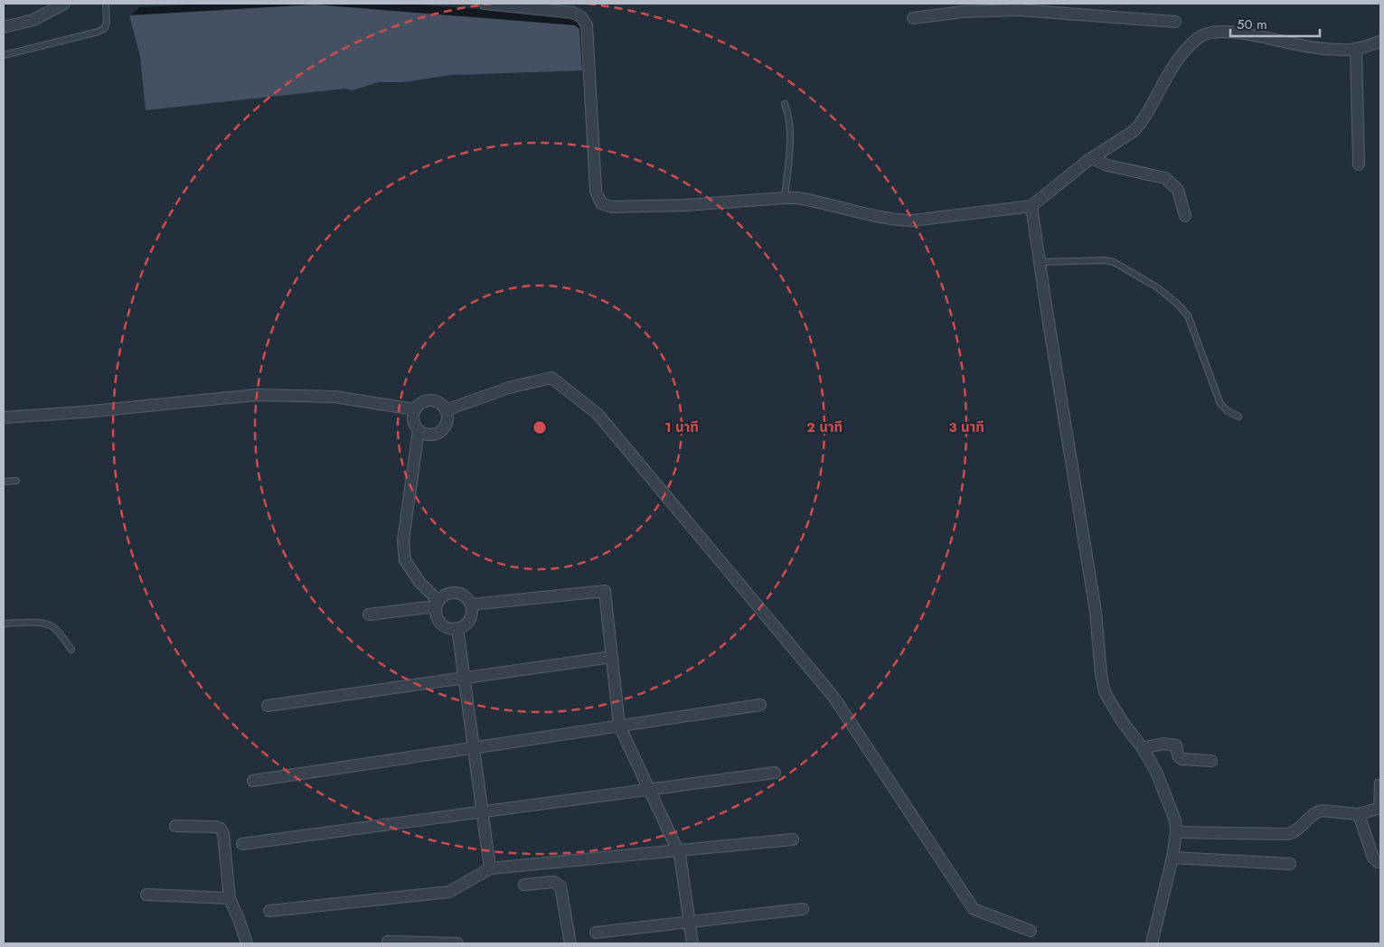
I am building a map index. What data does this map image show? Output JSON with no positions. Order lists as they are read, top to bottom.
{
  "scale_bar": "50 m",
  "rings": ["1 นาที", "2 นาที", "3 นาที"]
}
